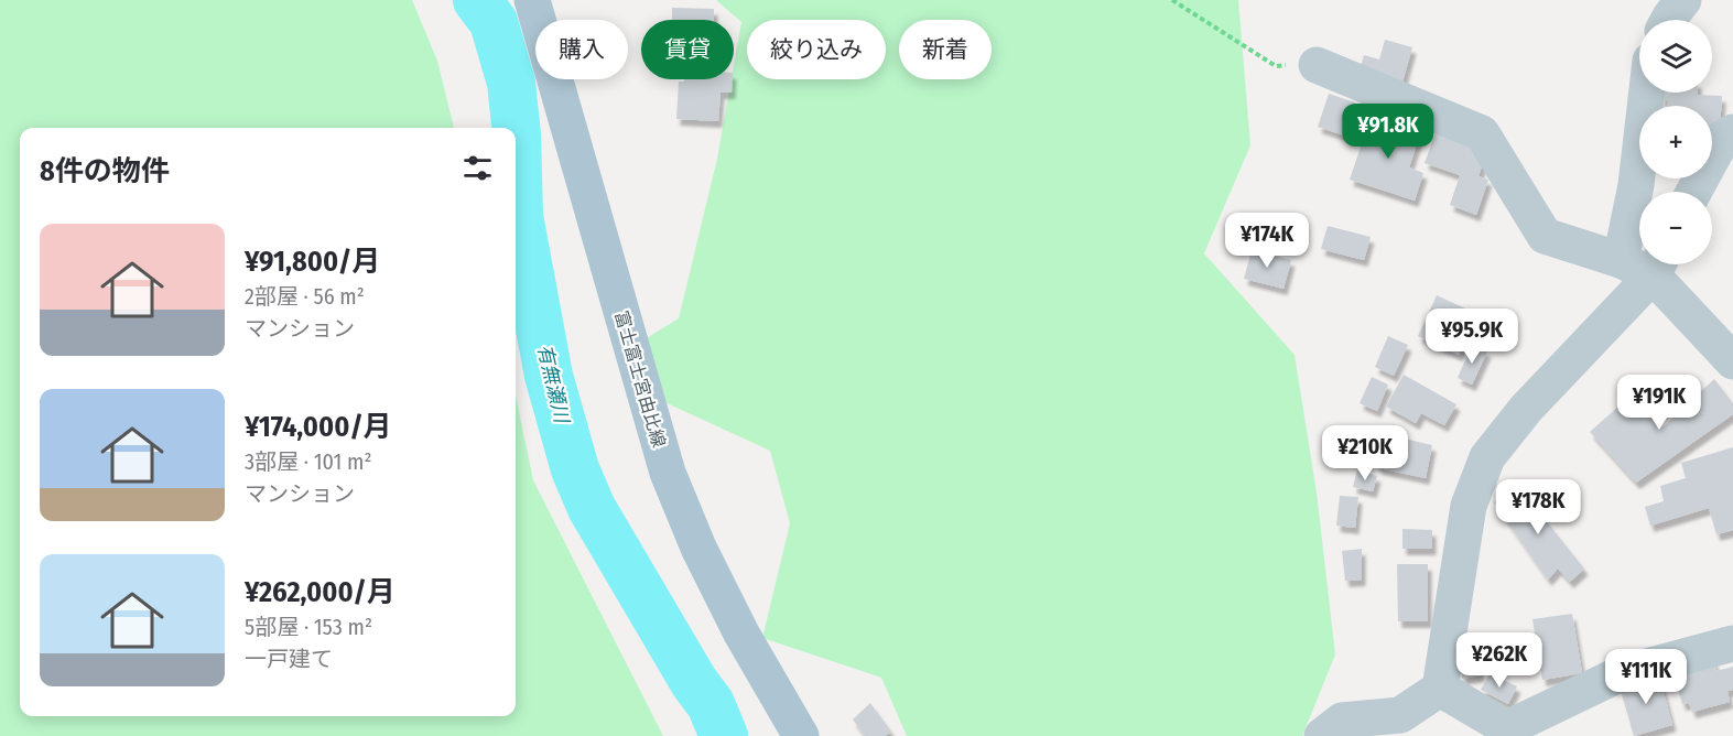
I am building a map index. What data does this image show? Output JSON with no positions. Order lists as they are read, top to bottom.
{
  "streets": {
    "main road": ["富士富士宮由比線"]
  },
  "water": ["有無瀬川"],
  "page": {
    "map_buttons": ["+", "−"],
    "chip": [
      "購入",
      "賃貸",
      "絞り込み",
      "新着"
    ],
    "price": [
      "¥91.8K",
      "¥174K",
      "¥95.9K",
      "¥191K",
      "¥210K",
      "¥178K",
      "¥262K",
      "¥111K"
    ],
    "heading": "8件の物件",
    "list": [
      {
        "name": "¥91,800/月",
        "note": "2部屋 · 56 m² · マンション"
      },
      {
        "name": "¥174,000/月",
        "note": "3部屋 · 101 m² · マンション"
      },
      {
        "name": "¥262,000/月",
        "note": "5部屋 · 153 m² · 一戸建て"
      }
    ]
  }
}
